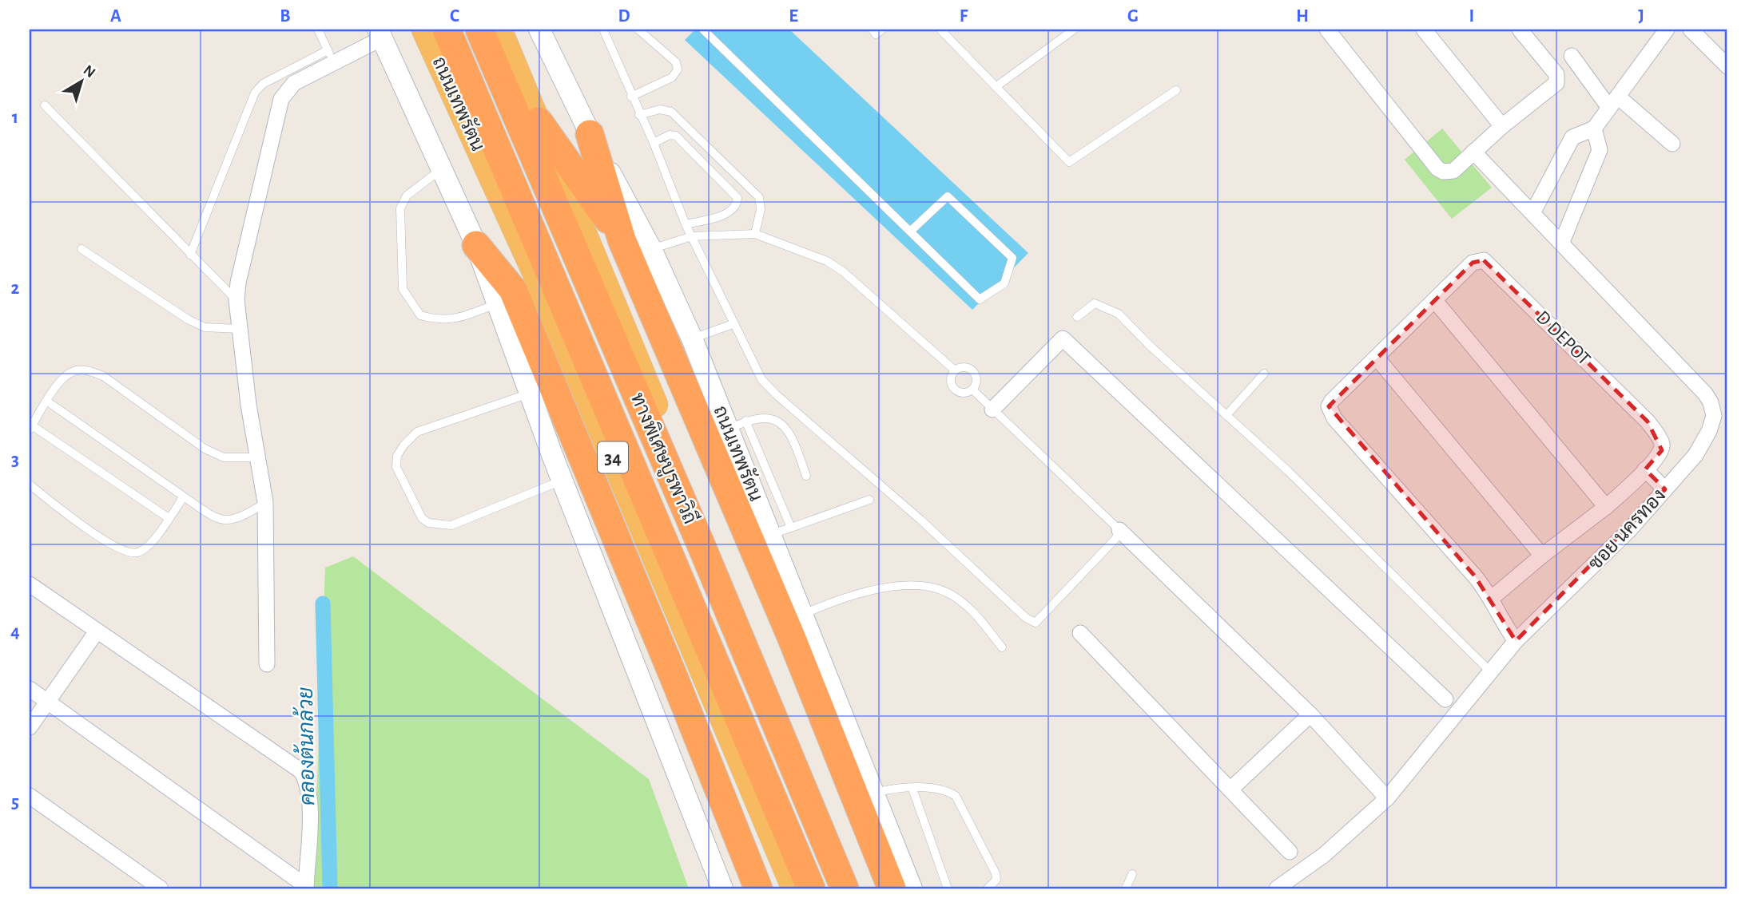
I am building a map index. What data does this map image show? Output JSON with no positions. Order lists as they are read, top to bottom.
{
  "streets": {
    "highway": ["ถนนเทพรัตน", "34", "ทางพิเศษบูรพาวิถี"],
    "street": ["D DEPOT", "ซอย นครทอง"]
  },
  "crossings": [
    ["D DEPOT", "ซอย นครทอง"]
  ],
  "water": ["คลองต้นกล้วย"],
  "north": "top right",
  "grid": {
    "columns": [
      "A",
      "B",
      "C",
      "D",
      "E",
      "F",
      "G",
      "H",
      "I",
      "J"
    ],
    "rows": [
      "1",
      "2",
      "3",
      "4",
      "5"
    ]
  }
}
